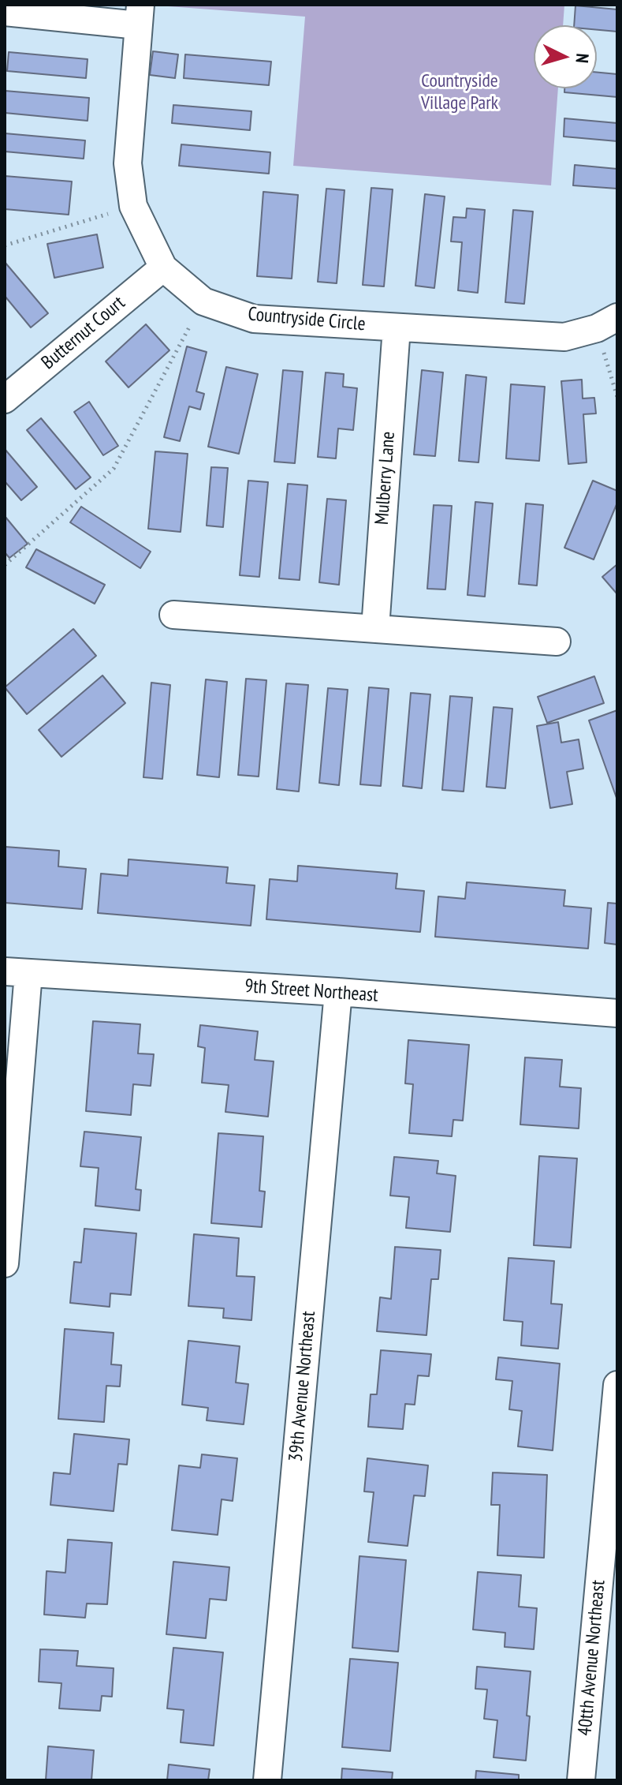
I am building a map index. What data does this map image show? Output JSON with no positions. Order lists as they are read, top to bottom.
{
  "streets": {
    "street": [
      "Countryside Circle",
      "Butternut Court",
      "Mulberry Lane",
      "9th Street Northeast",
      "39th Avenue Northeast",
      "40tth Avenue Northeast"
    ]
  },
  "crossings": [
    ["Countryside Circle", "Butternut Court"],
    ["Countryside Circle", "Mulberry Lane"],
    ["9th Street Northeast", "39th Avenue Northeast"]
  ],
  "parks": ["Countryside Village Park"],
  "north": "right"
}
